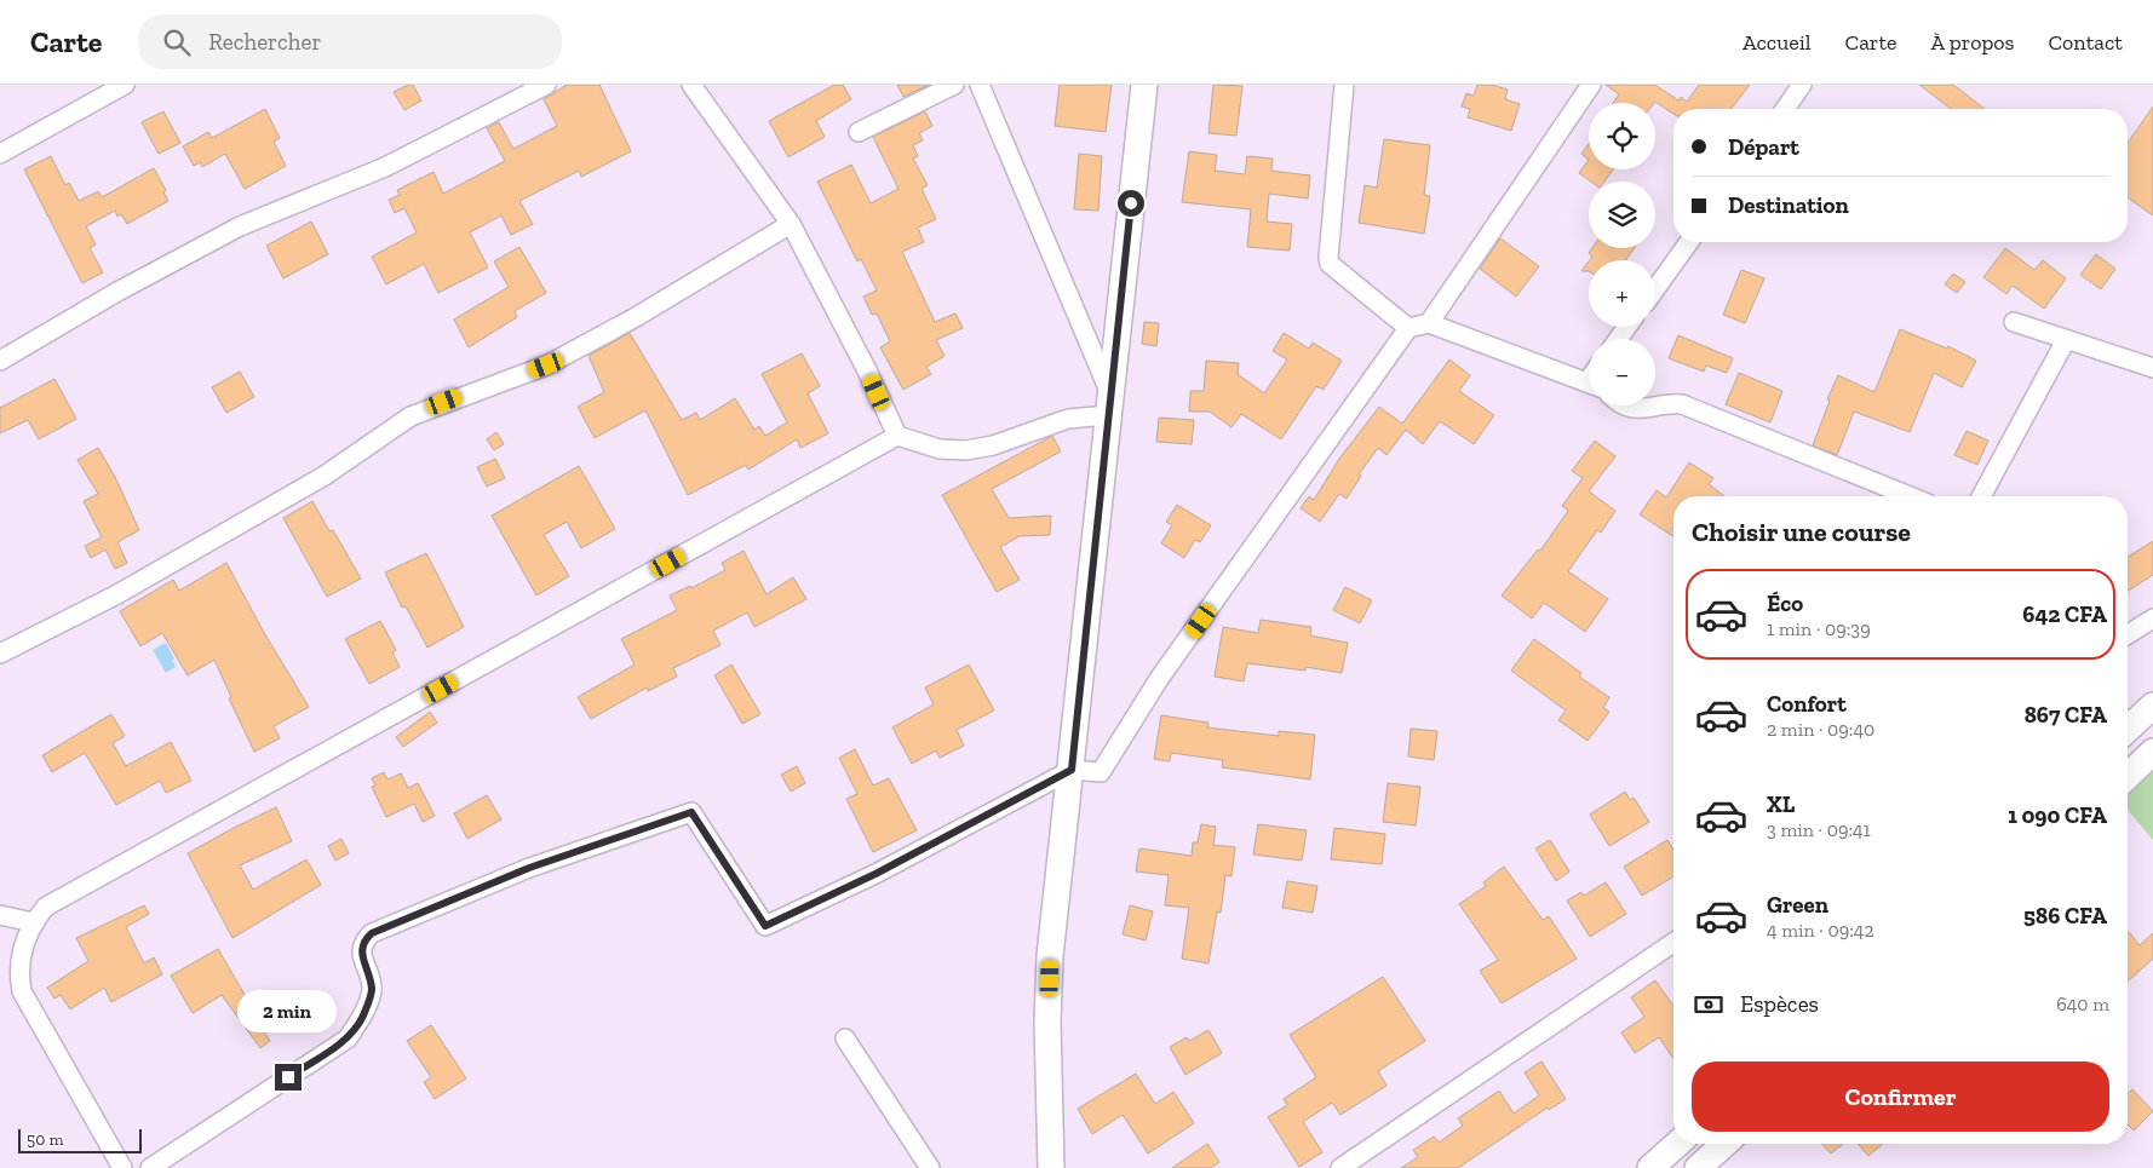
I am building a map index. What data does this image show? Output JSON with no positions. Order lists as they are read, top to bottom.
{
  "scale_bar": "50 m",
  "page": {
    "header": "Carte",
    "search": "Rechercher",
    "nav": [
      "Accueil",
      "Carte",
      "À propos",
      "Contact"
    ],
    "map_buttons": ["+", "−"],
    "banner": ["Départ", "Destination"],
    "heading": "Choisir une course",
    "list": [
      {
        "name": "Éco",
        "note": "1 min · 09:39",
        "value": "642 CFA"
      },
      {
        "name": "Confort",
        "note": "2 min · 09:40",
        "value": "867 CFA"
      },
      {
        "name": "XL",
        "note": "3 min · 09:41",
        "value": "1 090 CFA"
      },
      {
        "name": "Green",
        "note": "4 min · 09:42",
        "value": "586 CFA"
      }
    ],
    "pay": ["Espèces", "640 m"],
    "bubble": "2 min",
    "buttons": "Confirmer",
    "scale": "50 m"
  }
}
